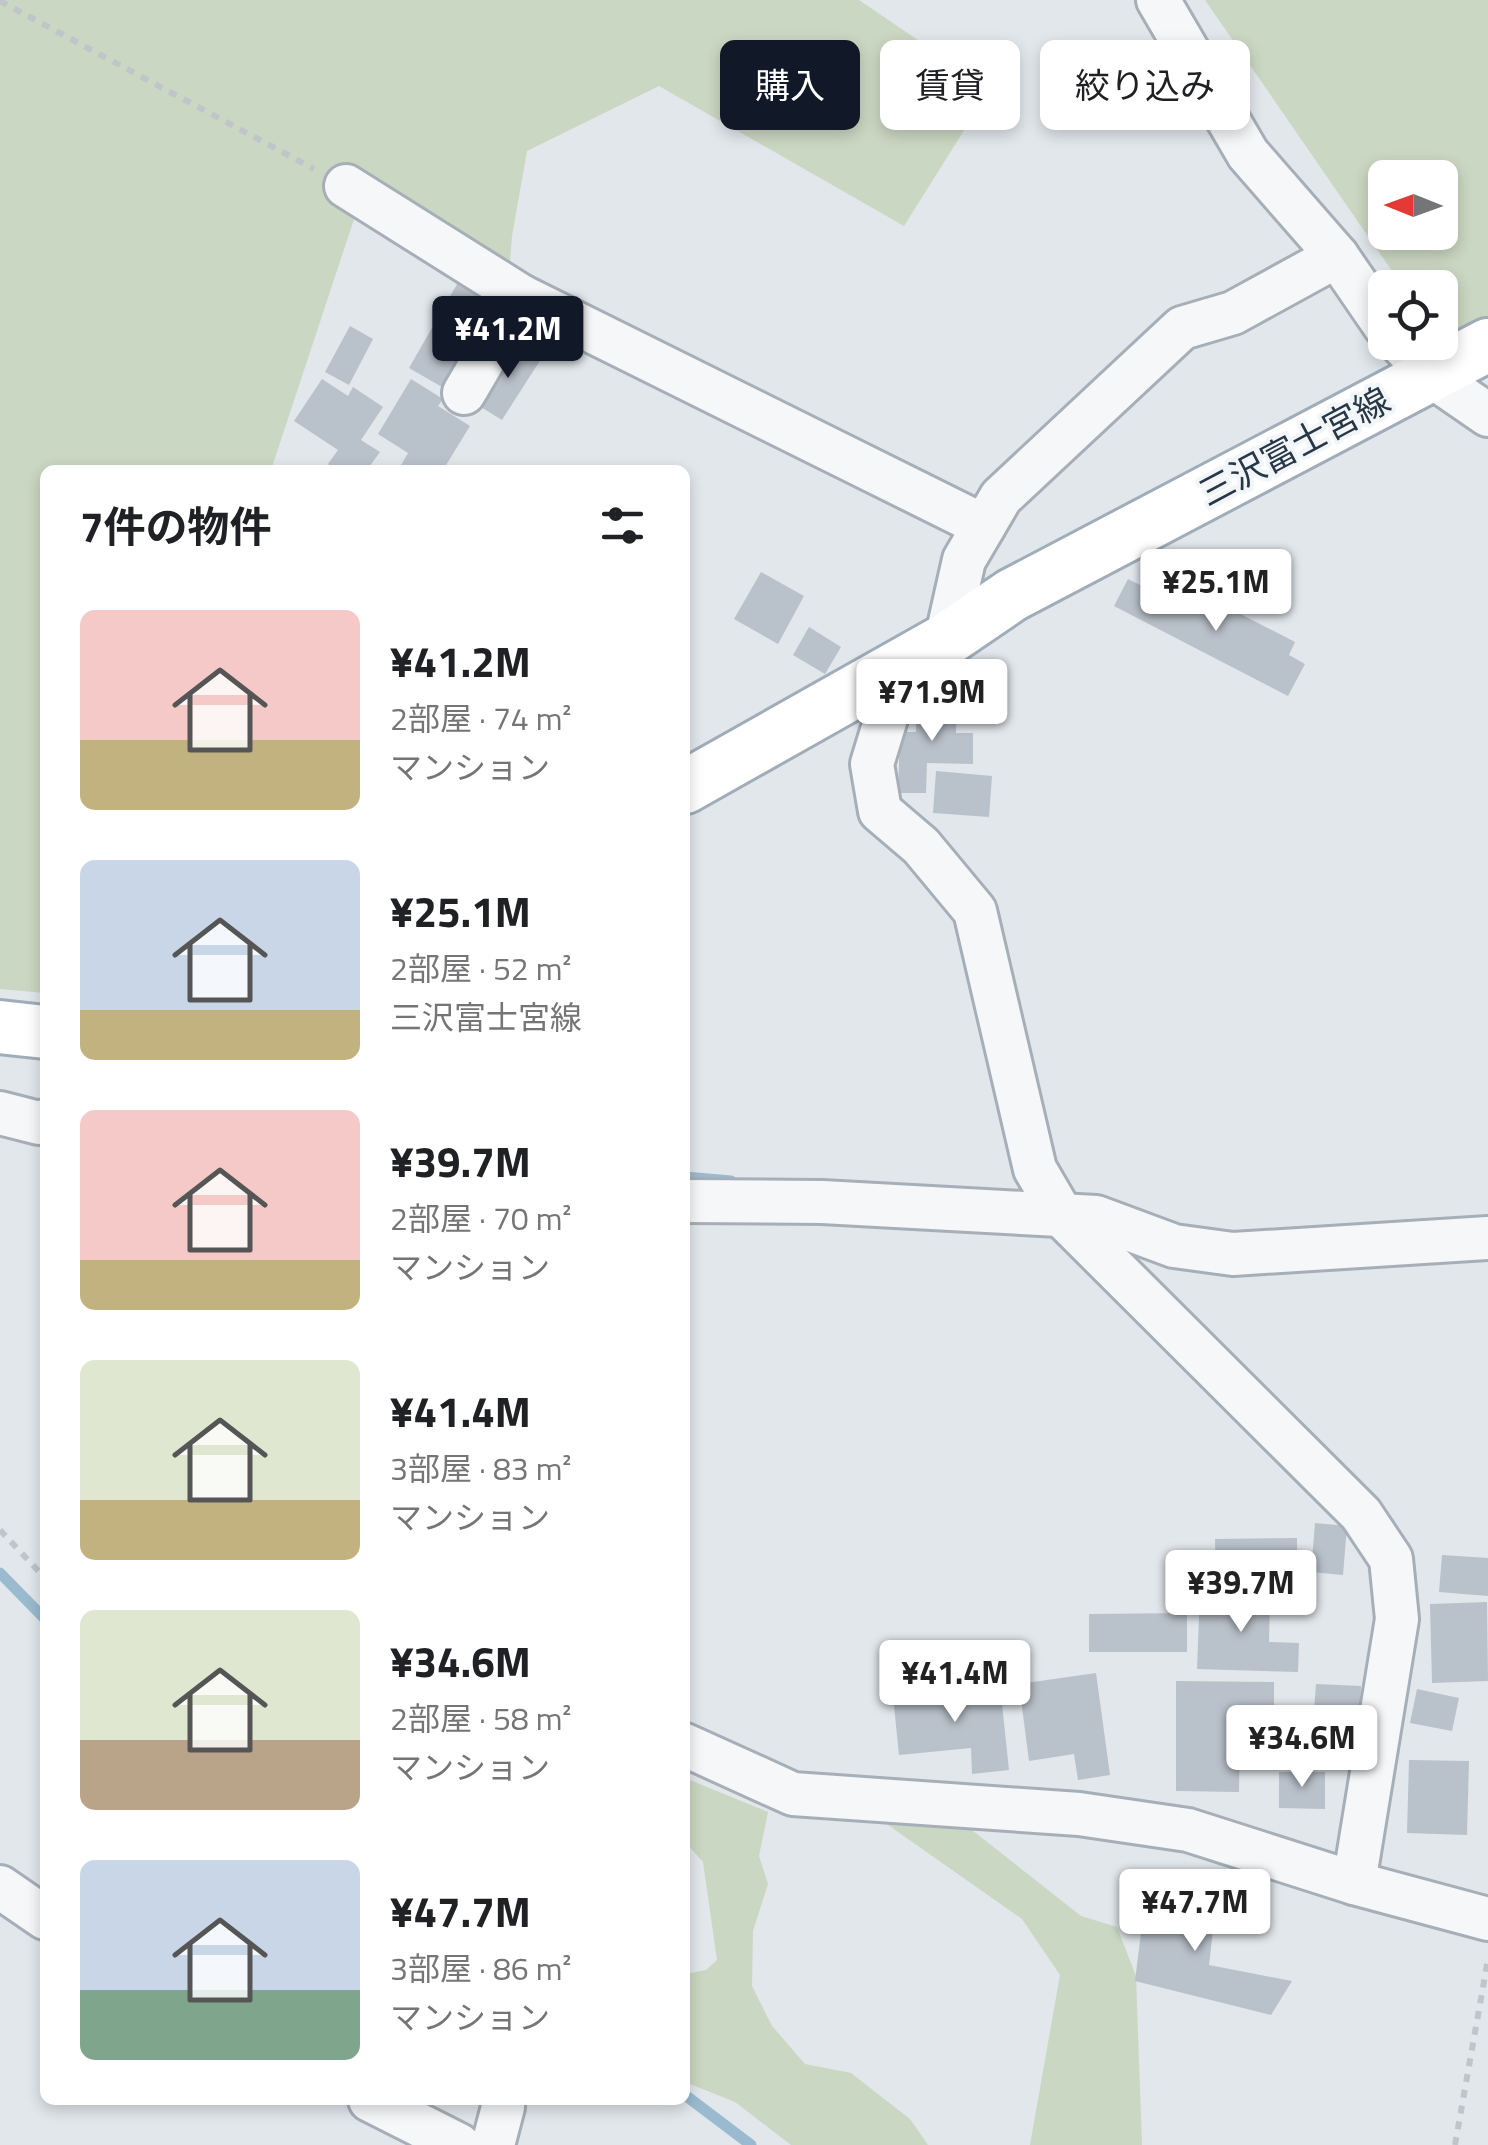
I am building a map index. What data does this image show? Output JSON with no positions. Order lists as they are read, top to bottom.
{
  "streets": {
    "main road": ["三沢富士宮線"]
  },
  "north": "left",
  "page": {
    "chip": ["購入", "賃貸", "絞り込み"],
    "price": [
      "¥41.2M",
      "¥25.1M",
      "¥71.9M",
      "¥39.7M",
      "¥41.4M",
      "¥34.6M",
      "¥47.7M"
    ],
    "heading": "7件の物件",
    "list": [
      {
        "name": "¥41.2M",
        "note": "2部屋 · 74 m² · マンション"
      },
      {
        "name": "¥25.1M",
        "note": "2部屋 · 52 m² · 三沢富士宮線"
      },
      {
        "name": "¥39.7M",
        "note": "2部屋 · 70 m² · マンション"
      },
      {
        "name": "¥41.4M",
        "note": "3部屋 · 83 m² · マンション"
      },
      {
        "name": "¥34.6M",
        "note": "2部屋 · 58 m² · マンション"
      },
      {
        "name": "¥47.7M",
        "note": "3部屋 · 86 m² · マンション"
      }
    ]
  }
}
